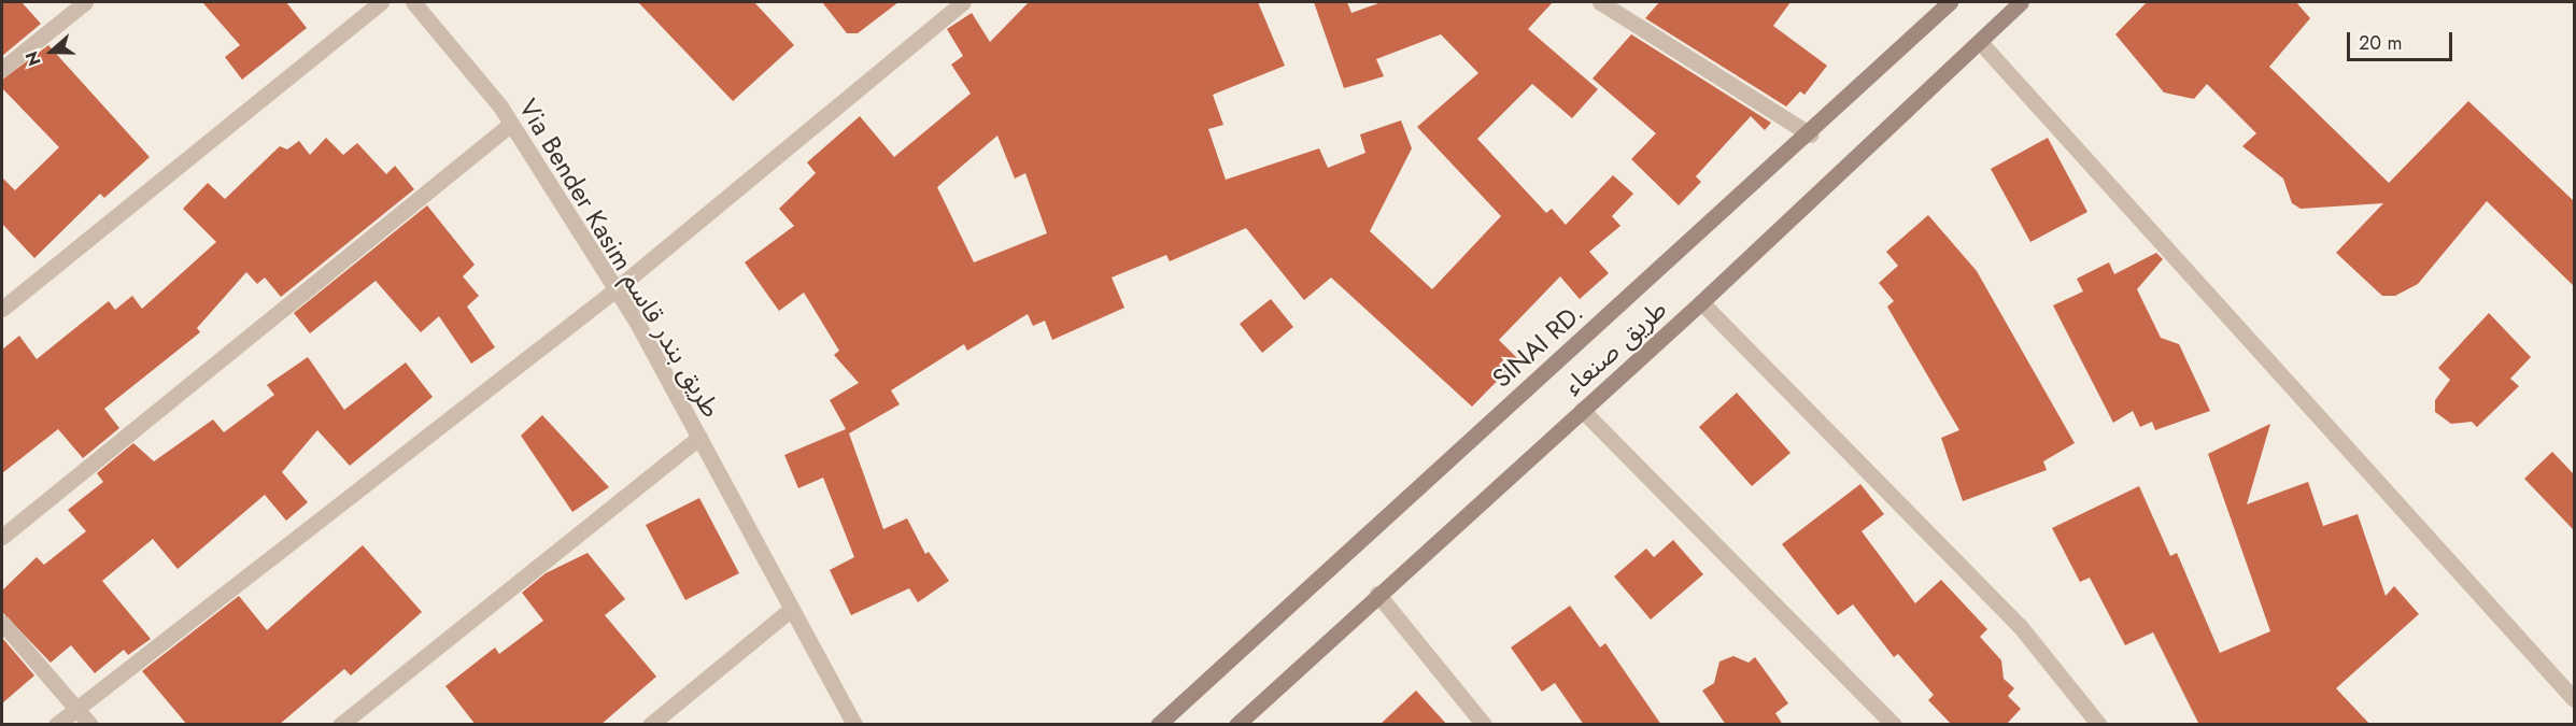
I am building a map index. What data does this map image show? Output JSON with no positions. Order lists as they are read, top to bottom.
{
  "streets": {
    "main road": ["SINAI RD.", "طريق صنعاء"],
    "street": ["Via Bender Kasim طريق بندر قاسم"]
  },
  "scale_bar": "20 m",
  "north": "left"
}
